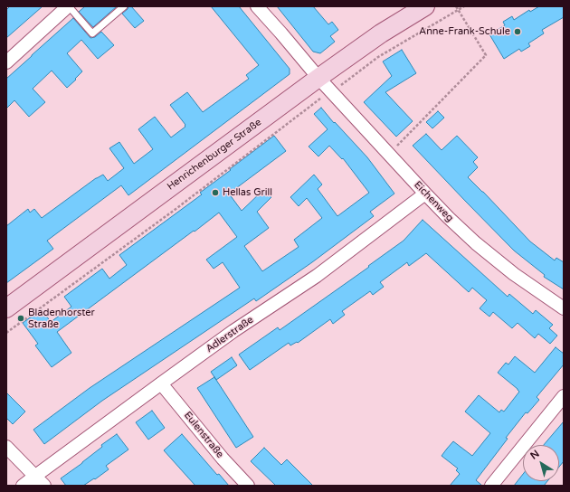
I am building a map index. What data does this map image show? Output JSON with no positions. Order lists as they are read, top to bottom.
{
  "streets": {
    "main road": ["Henrichenburger Straße"],
    "street": ["Eichenweg", "Adlerstraße", "Eulenstraße"]
  },
  "crossings": [
    ["Henrichenburger Straße", "Eichenweg"],
    ["Eichenweg", "Adlerstraße"],
    ["Adlerstraße", "Eulenstraße"]
  ],
  "places": ["Anne-Frank-Schule", "Hellas Grill", "Bladenhorster Straße"],
  "north": "top left"
}
